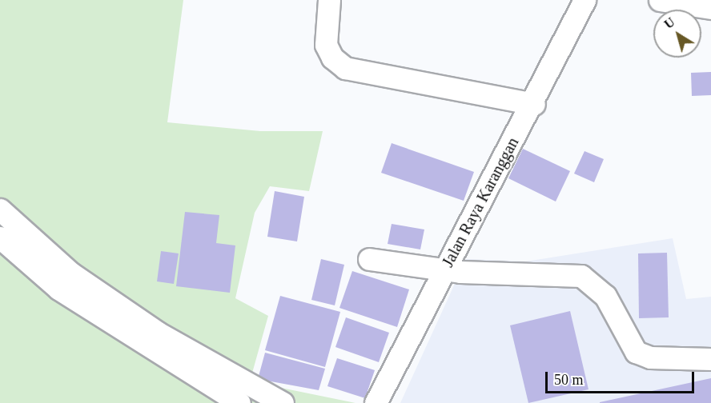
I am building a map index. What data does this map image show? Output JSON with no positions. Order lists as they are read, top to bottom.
{
  "streets": {
    "street": ["Jalan Raya Karanggan"]
  },
  "scale_bar": "50 m",
  "north": "top left"
}
